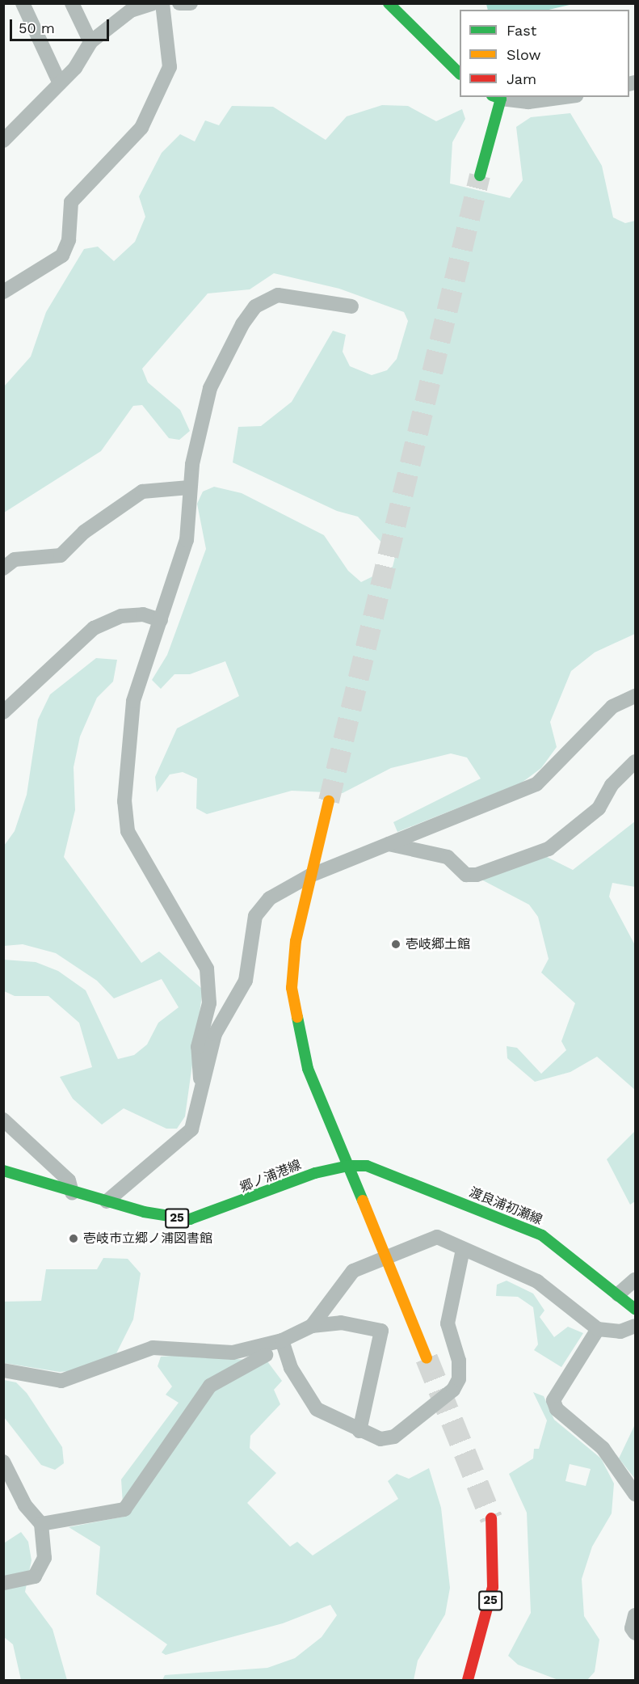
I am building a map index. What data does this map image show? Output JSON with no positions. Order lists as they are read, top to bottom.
{
  "streets": {
    "main road": ["郷ノ浦港線", "渡良浦初瀬線", "25"]
  },
  "crossings": [
    ["郷ノ浦港線", "渡良浦初瀬線"]
  ],
  "places": ["壱岐郷土館", "壱岐市立郷ノ浦図書館"],
  "legend": ["Fast", "Slow", "Jam"],
  "scale_bar": "50 m"
}
